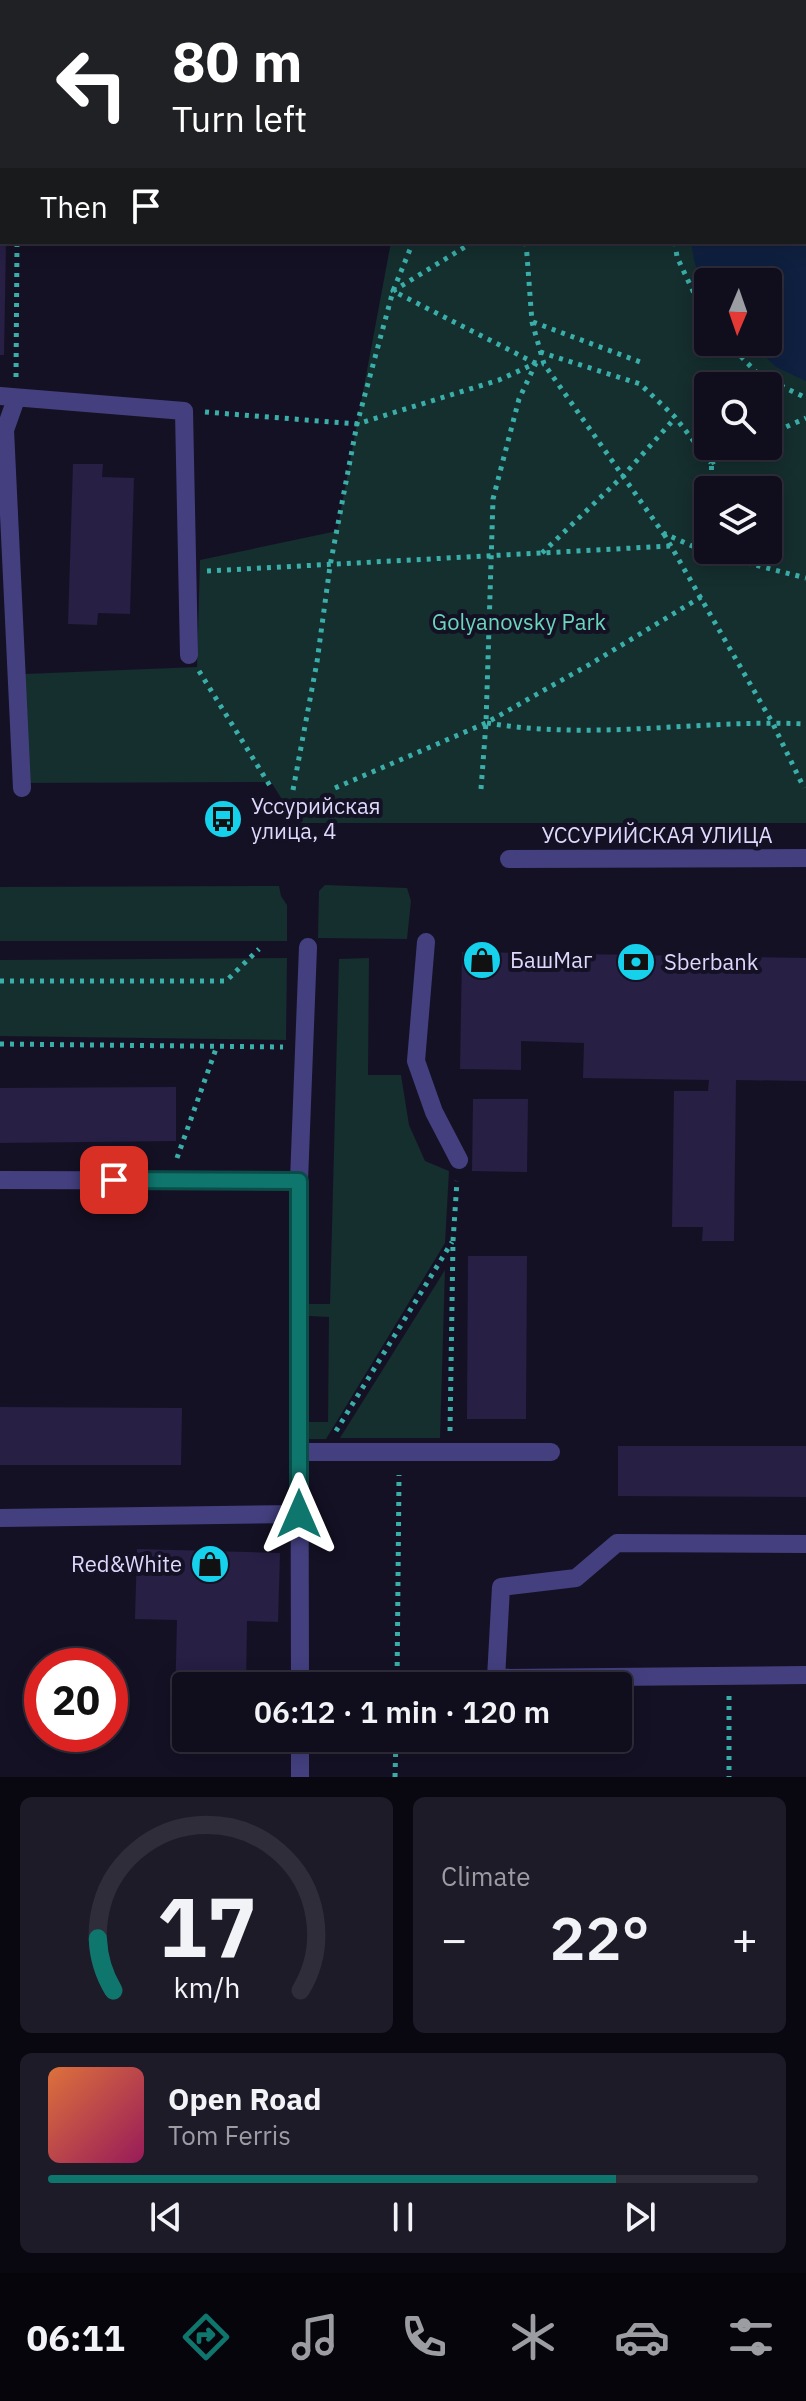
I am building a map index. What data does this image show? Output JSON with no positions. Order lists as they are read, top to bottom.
{
  "streets": {
    "lane": ["УССУРИЙСКАЯ УЛИЦА"]
  },
  "parks": ["Golyanovsky Park"],
  "places": {
    "bus stop": ["Уссурийская улица, 4"],
    "shop": ["БашМаг", "Red&White"],
    "bank": ["Sberbank"]
  },
  "north": "bottom",
  "page": {
    "turn": ["80 m", "Turn left"],
    "then": "Then",
    "limit": "20",
    "trip": "06:12 · 1 min · 120 m",
    "tile": "Climate",
    "heat": ["−", "22°", "+"],
    "song": ["Open Road", "Tom Ferris"],
    "tabs": "06:11",
    "gauge": ["17", "km/h"]
  }
}
